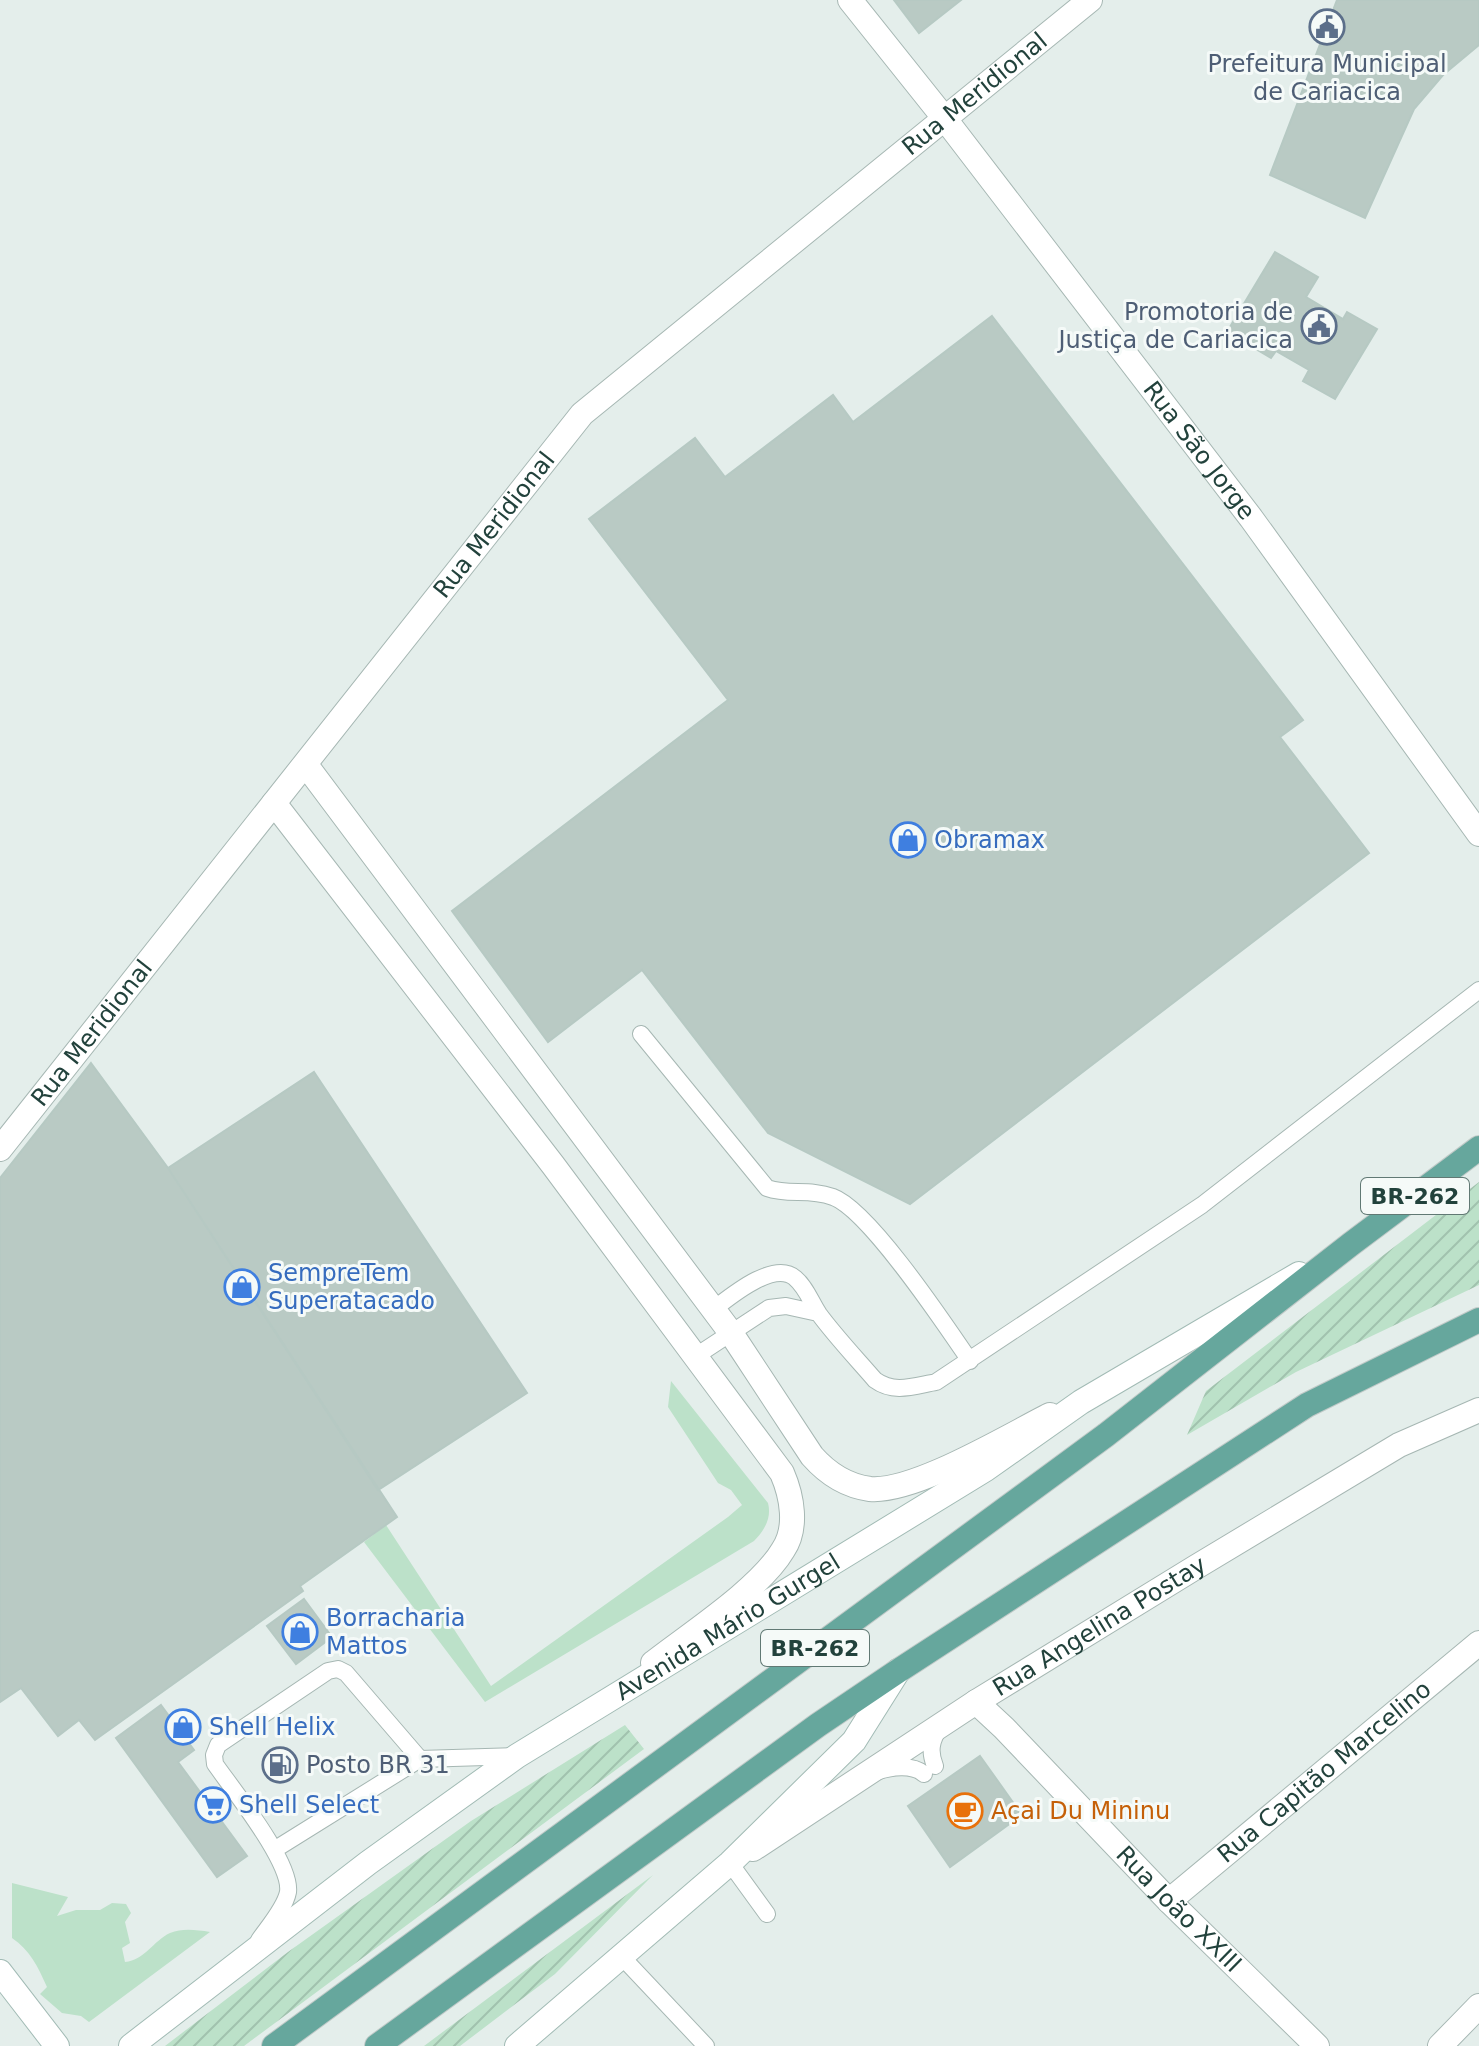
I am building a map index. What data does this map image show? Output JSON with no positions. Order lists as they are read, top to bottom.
{
  "streets": {
    "main road": ["BR-262", "Avenida Mário Gurgel"],
    "street": [
      "Rua Meridional",
      "Rua São Jorge",
      "Rua Angelina Postay",
      "Rua Capitão Marcelino",
      "Rua João XXIII"
    ]
  },
  "crossings": [
    ["Rua Meridional", "Rua São Jorge"],
    ["BR-262", "Rua Angelina Postay"],
    ["Rua Angelina Postay", "Rua João XXIII"],
    ["Rua Capitão Marcelino", "Rua João XXIII"]
  ],
  "places": {
    "public building": ["Prefeitura Municipal de Cariacica", "Promotoria de Justiça de Cariacica"],
    "shop": [
      "Obramax",
      "SempreTem Superatacado",
      "Borracharia Mattos",
      "Shell Helix"
    ],
    "fuel station": ["Posto BR 31"],
    "supermarket": ["Shell Select"],
    "cafe": ["Açai Du Mininu"]
  }
}
